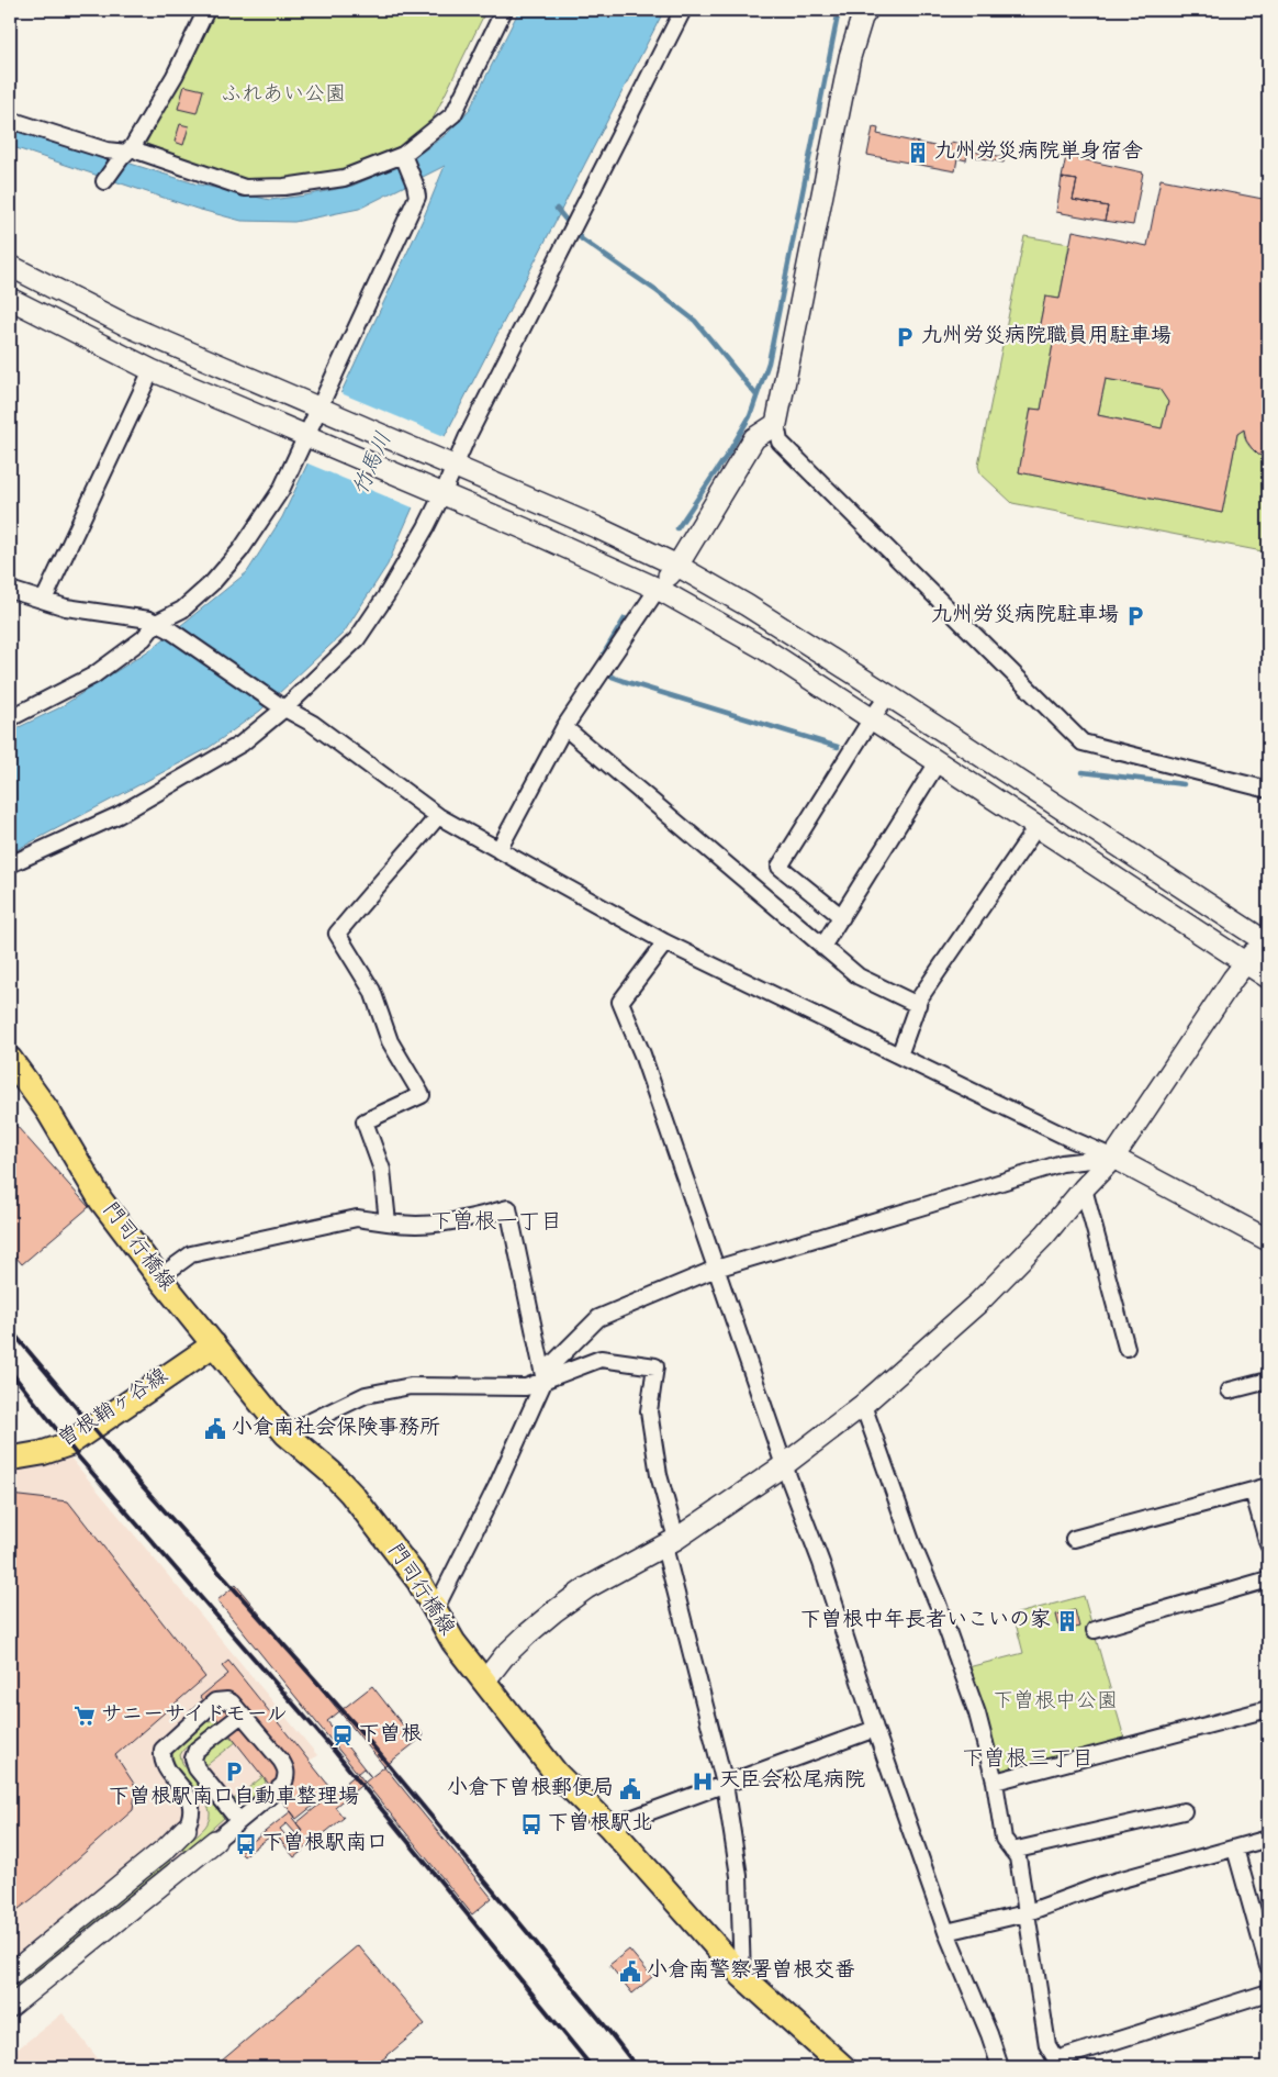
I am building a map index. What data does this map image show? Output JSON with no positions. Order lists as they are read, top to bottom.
{
  "streets": {
    "main road": ["門司行橋線", "曽根鞘ヶ谷線"]
  },
  "crossings": [
    ["門司行橋線", "曽根鞘ヶ谷線"]
  ],
  "districts": ["下曽根一丁目", "下曽根三丁目"],
  "water": ["竹馬川"],
  "parks": ["ふれあい公園", "下曽根中公園"],
  "places": {
    "building": ["九州労災病院単身宿舎", "下曽根中年長者いこいの家"],
    "parking": ["九州労災病院職員用駐車場", "九州労災病院駐車場", "下曽根駅南口自動車整理場"],
    "public building": ["小倉南社会保険事務所", "小倉下曽根郵便局", "小倉南警察署曽根交番"],
    "supermarket": ["サニーサイドモール"],
    "station": ["下曽根"],
    "hospital": ["天臣会松尾病院"],
    "bus stop": ["下曽根駅北", "下曽根駅南口"]
  }
}
